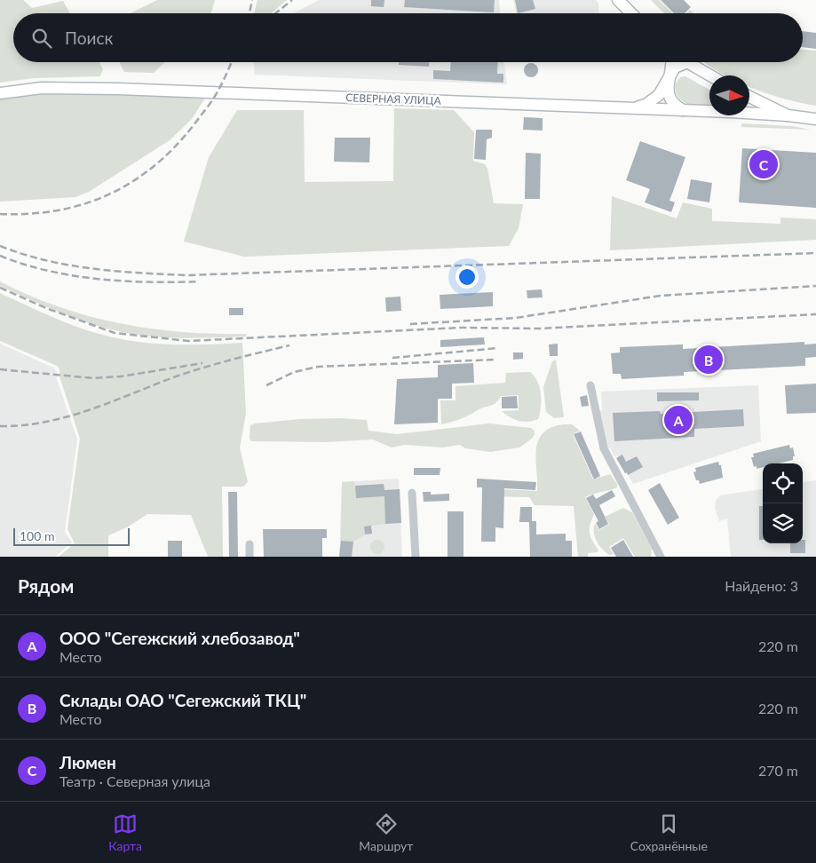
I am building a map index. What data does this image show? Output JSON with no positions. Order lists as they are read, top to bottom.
{
  "streets": {
    "street": ["СЕВЕРНАЯ УЛИЦА"]
  },
  "scale_bar": "100 m",
  "north": "right",
  "page": {
    "search": "Поиск",
    "pins": ["C", "B", "A"],
    "scale": "100 m",
    "heading": ["Рядом", "Найдено: 3"],
    "list": [
      {
        "mark": "A",
        "name": "ООО \"Сегежский хлебозавод\"",
        "note": "Место",
        "value": "220 m"
      },
      {
        "mark": "B",
        "name": "Склады ОАО \"Сегежский ТКЦ\"",
        "note": "Место",
        "value": "220 m"
      },
      {
        "mark": "C",
        "name": "Люмен",
        "note": "Театр · Северная улица",
        "value": "270 m"
      }
    ],
    "nav": ["Карта", "Маршрут", "Сохранённые"]
  }
}
